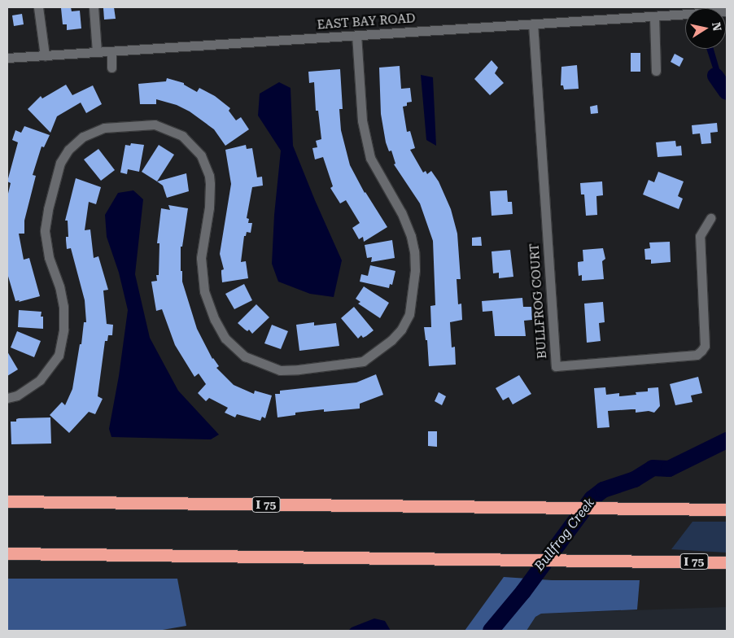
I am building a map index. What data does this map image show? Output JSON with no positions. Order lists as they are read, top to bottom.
{
  "streets": {
    "highway": ["I 75"],
    "street": ["EAST BAY ROAD", "BULLFROG COURT"]
  },
  "crossings": [
    ["EAST BAY ROAD", "BULLFROG COURT"]
  ],
  "water": ["Bullfrog Creek"],
  "north": "right"
}
